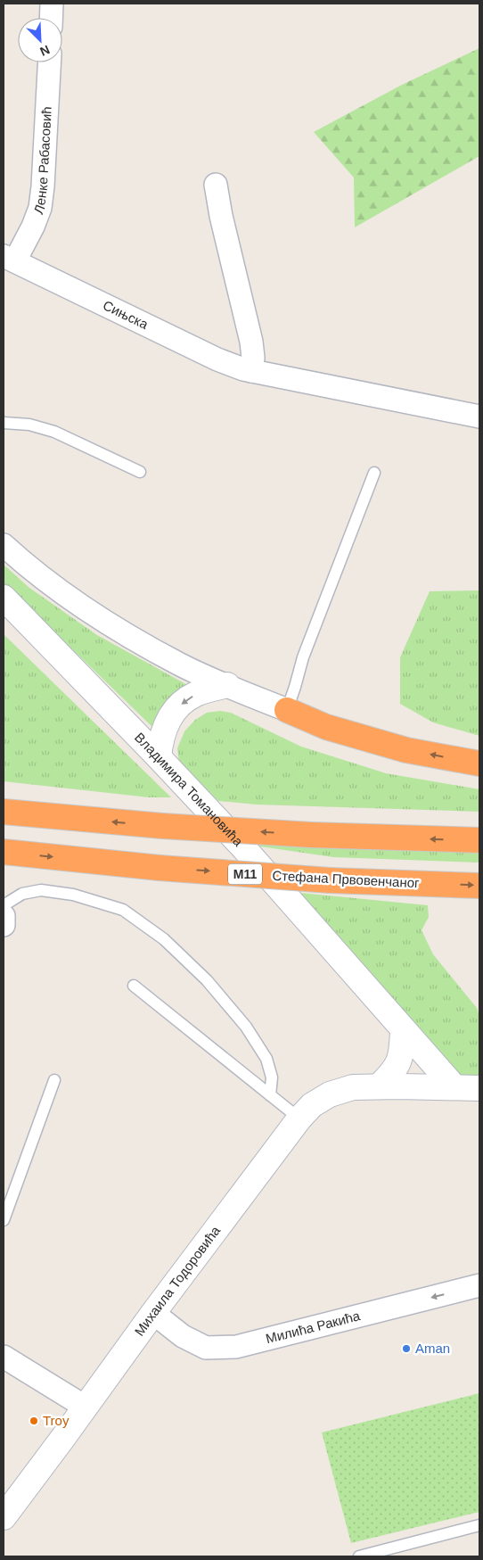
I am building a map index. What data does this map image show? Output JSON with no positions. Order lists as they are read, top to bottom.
{
  "streets": {
    "highway": ["M11", "Стефана Првовенчаног"],
    "street": [
      "Ленке Рабасовић",
      "Сињска",
      "Владимира Томановића",
      "Михаила Тодоровића",
      "Милића Ракића"
    ]
  },
  "crossings": [
    ["Ленке Рабасовић", "Сињска"],
    ["Михаила Тодоровића", "Милића Ракића"]
  ],
  "one_way": ["Милића Ракића"],
  "places": ["Aman", "Troy"],
  "north": "bottom right"
}
